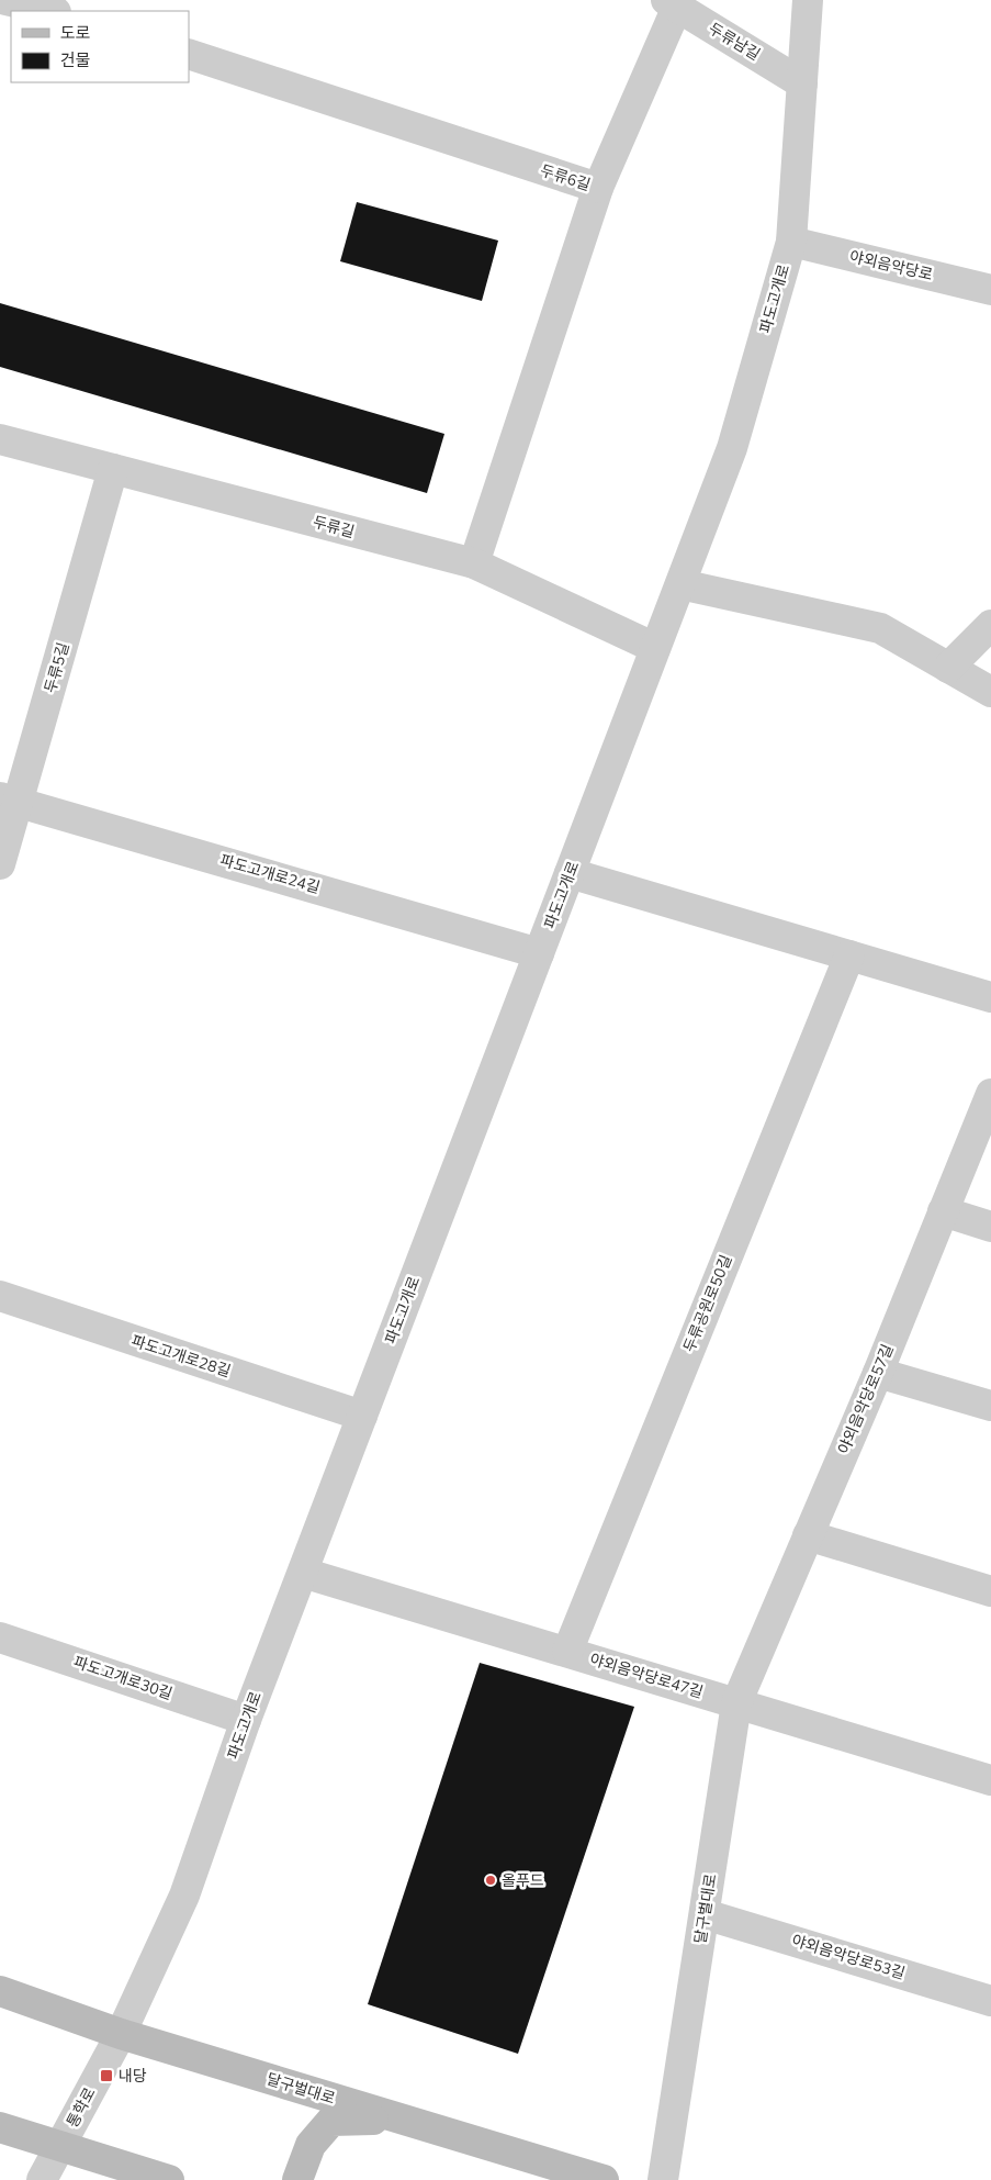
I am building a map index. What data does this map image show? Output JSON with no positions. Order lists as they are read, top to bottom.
{
  "streets": {
    "main road": ["달구벌대로"],
    "street": [
      "두류남길",
      "두류6길",
      "야외음악당로",
      "파도고개로",
      "두류길",
      "두류5길",
      "파도고개로24길",
      "두류공원로50길",
      "파도고개로28길",
      "야외음악당로57길",
      "야외음악당로47길",
      "파도고개로30길",
      "야외음악당로53길",
      "통학로"
    ]
  },
  "crossings": [
    ["두류남길", "파도고개로"],
    ["두류6길", "두류길"],
    ["야외음악당로", "파도고개로"],
    ["파도고개로", "두류길"],
    ["파도고개로", "파도고개로24길"],
    ["파도고개로", "파도고개로28길"],
    ["파도고개로", "야외음악당로47길"],
    ["파도고개로", "파도고개로30길"],
    ["파도고개로", "달구벌대로"],
    ["파도고개로", "통학로"],
    ["두류길", "두류5길"],
    ["두류5길", "파도고개로24길"],
    ["두류공원로50길", "야외음악당로47길"],
    ["야외음악당로57길", "야외음악당로47길"],
    ["야외음악당로57길", "달구벌대로"],
    ["야외음악당로47길", "달구벌대로"],
    ["달구벌대로", "야외음악당로53길"],
    ["달구벌대로", "통학로"]
  ],
  "places": {
    "other": ["올푸드"],
    "transit": ["내당"]
  },
  "legend": ["도로", "건물"]
}
